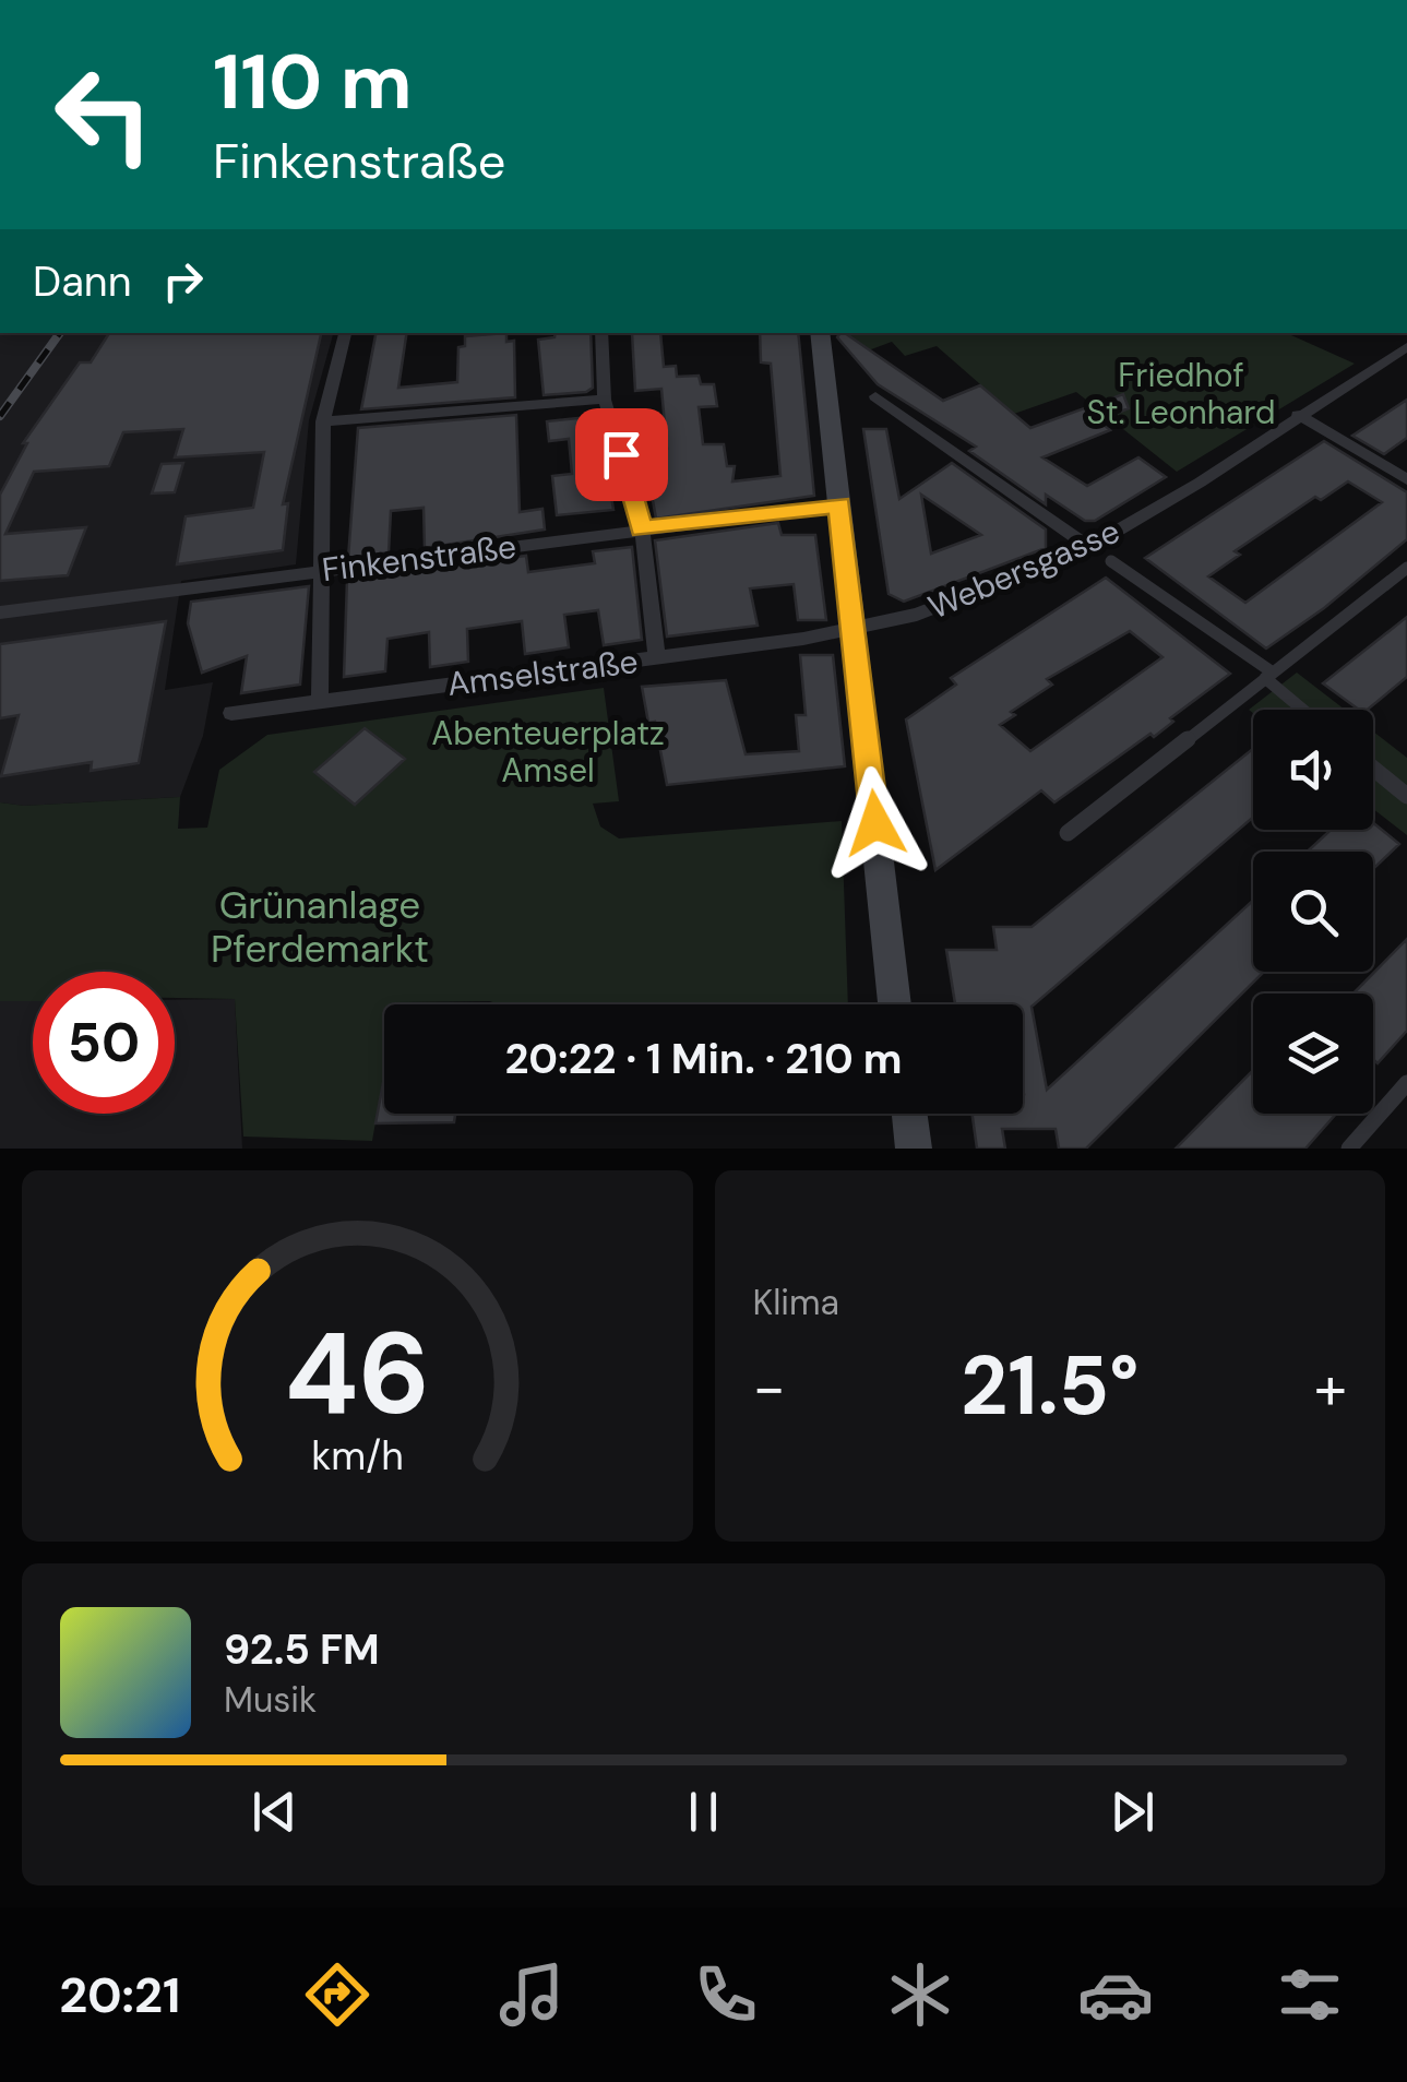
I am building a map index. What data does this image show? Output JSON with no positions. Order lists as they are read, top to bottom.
{
  "streets": {
    "street": ["Finkenstraße", "Webersgasse", "Amselstraße"]
  },
  "crossings": [
    ["Webersgasse", "Amselstraße"]
  ],
  "parks": ["Friedhof St. Leonhard", "Abenteuerplatz Amsel", "Grünanlage Pferdemarkt"],
  "page": {
    "turn": ["110 m", "Finkenstraße"],
    "then": "Dann",
    "limit": "50",
    "trip": "20:22 · 1 Min. · 210 m",
    "tile": "Klima",
    "heat": ["−", "21.5°", "+"],
    "song": ["92.5 FM", "Musik"],
    "tabs": "20:21",
    "gauge": ["46", "km/h"]
  }
}
